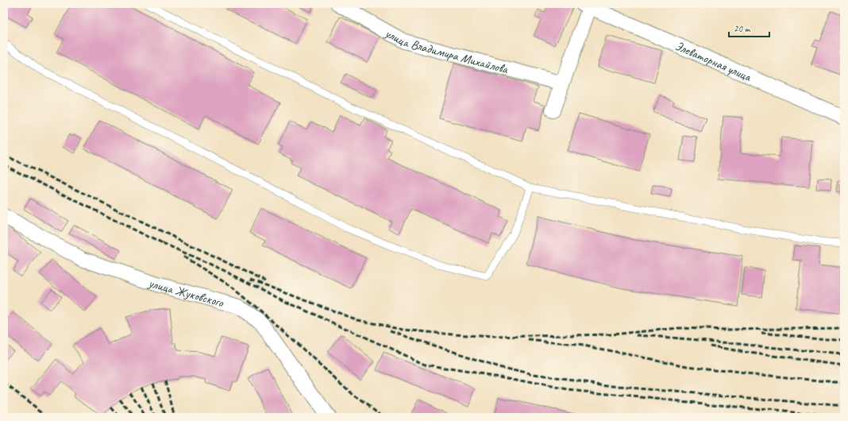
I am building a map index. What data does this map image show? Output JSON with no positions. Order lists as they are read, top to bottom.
{
  "streets": {
    "street": ["улица Владимира Михайлова", "Элеваторная улица", "улица Жуковского"]
  },
  "scale_bar": "20 m"
}
